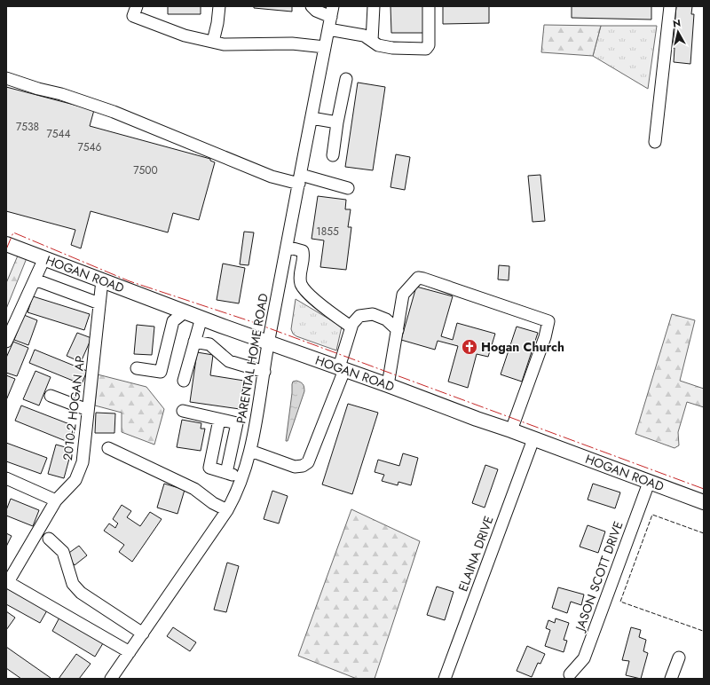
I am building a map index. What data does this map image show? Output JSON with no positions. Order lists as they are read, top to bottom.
{
  "streets": {
    "main road": ["HOGAN ROAD"],
    "street": [
      "PARENTAL HOME ROAD",
      "2010-2 HOGAN AP",
      "ELAINA DRIVE",
      "JASON SCOTT DRIVE"
    ]
  },
  "crossings": [
    ["HOGAN ROAD", "PARENTAL HOME ROAD"],
    ["HOGAN ROAD", "2010-2 HOGAN AP"],
    ["HOGAN ROAD", "ELAINA DRIVE"],
    ["HOGAN ROAD", "JASON SCOTT DRIVE"]
  ],
  "places": {
    "church": ["Hogan Church"]
  },
  "house_numbers": [
    "7538",
    "7544",
    "7546",
    "7500",
    "1855"
  ],
  "north": "top"
}
